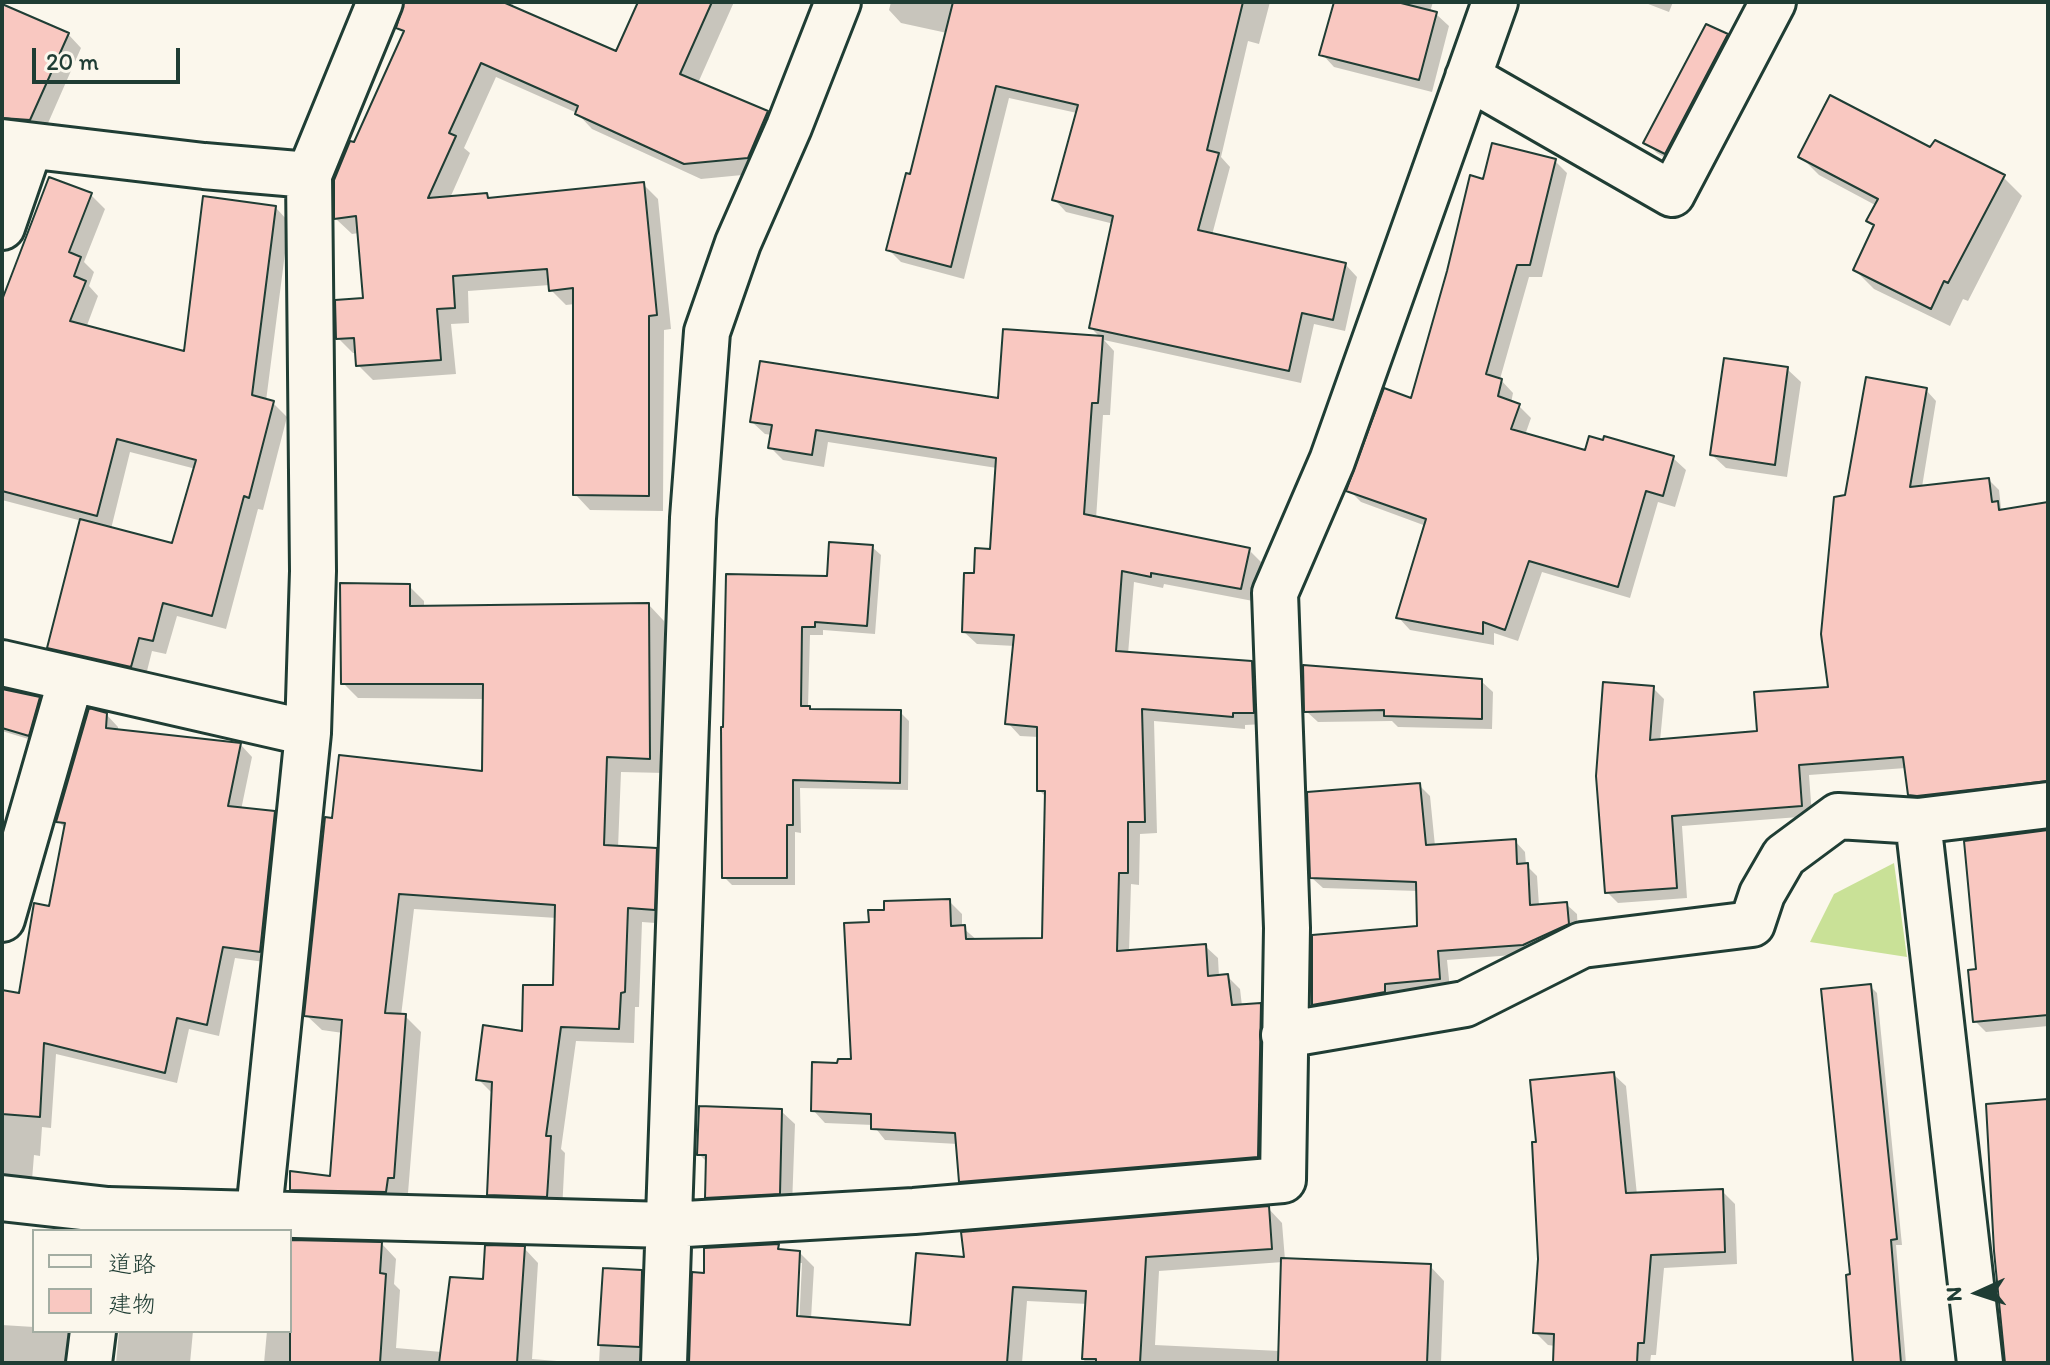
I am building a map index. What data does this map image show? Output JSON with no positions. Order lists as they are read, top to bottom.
{
  "legend": ["道路", "建物"],
  "scale_bar": "20 m",
  "north": "left"
}
